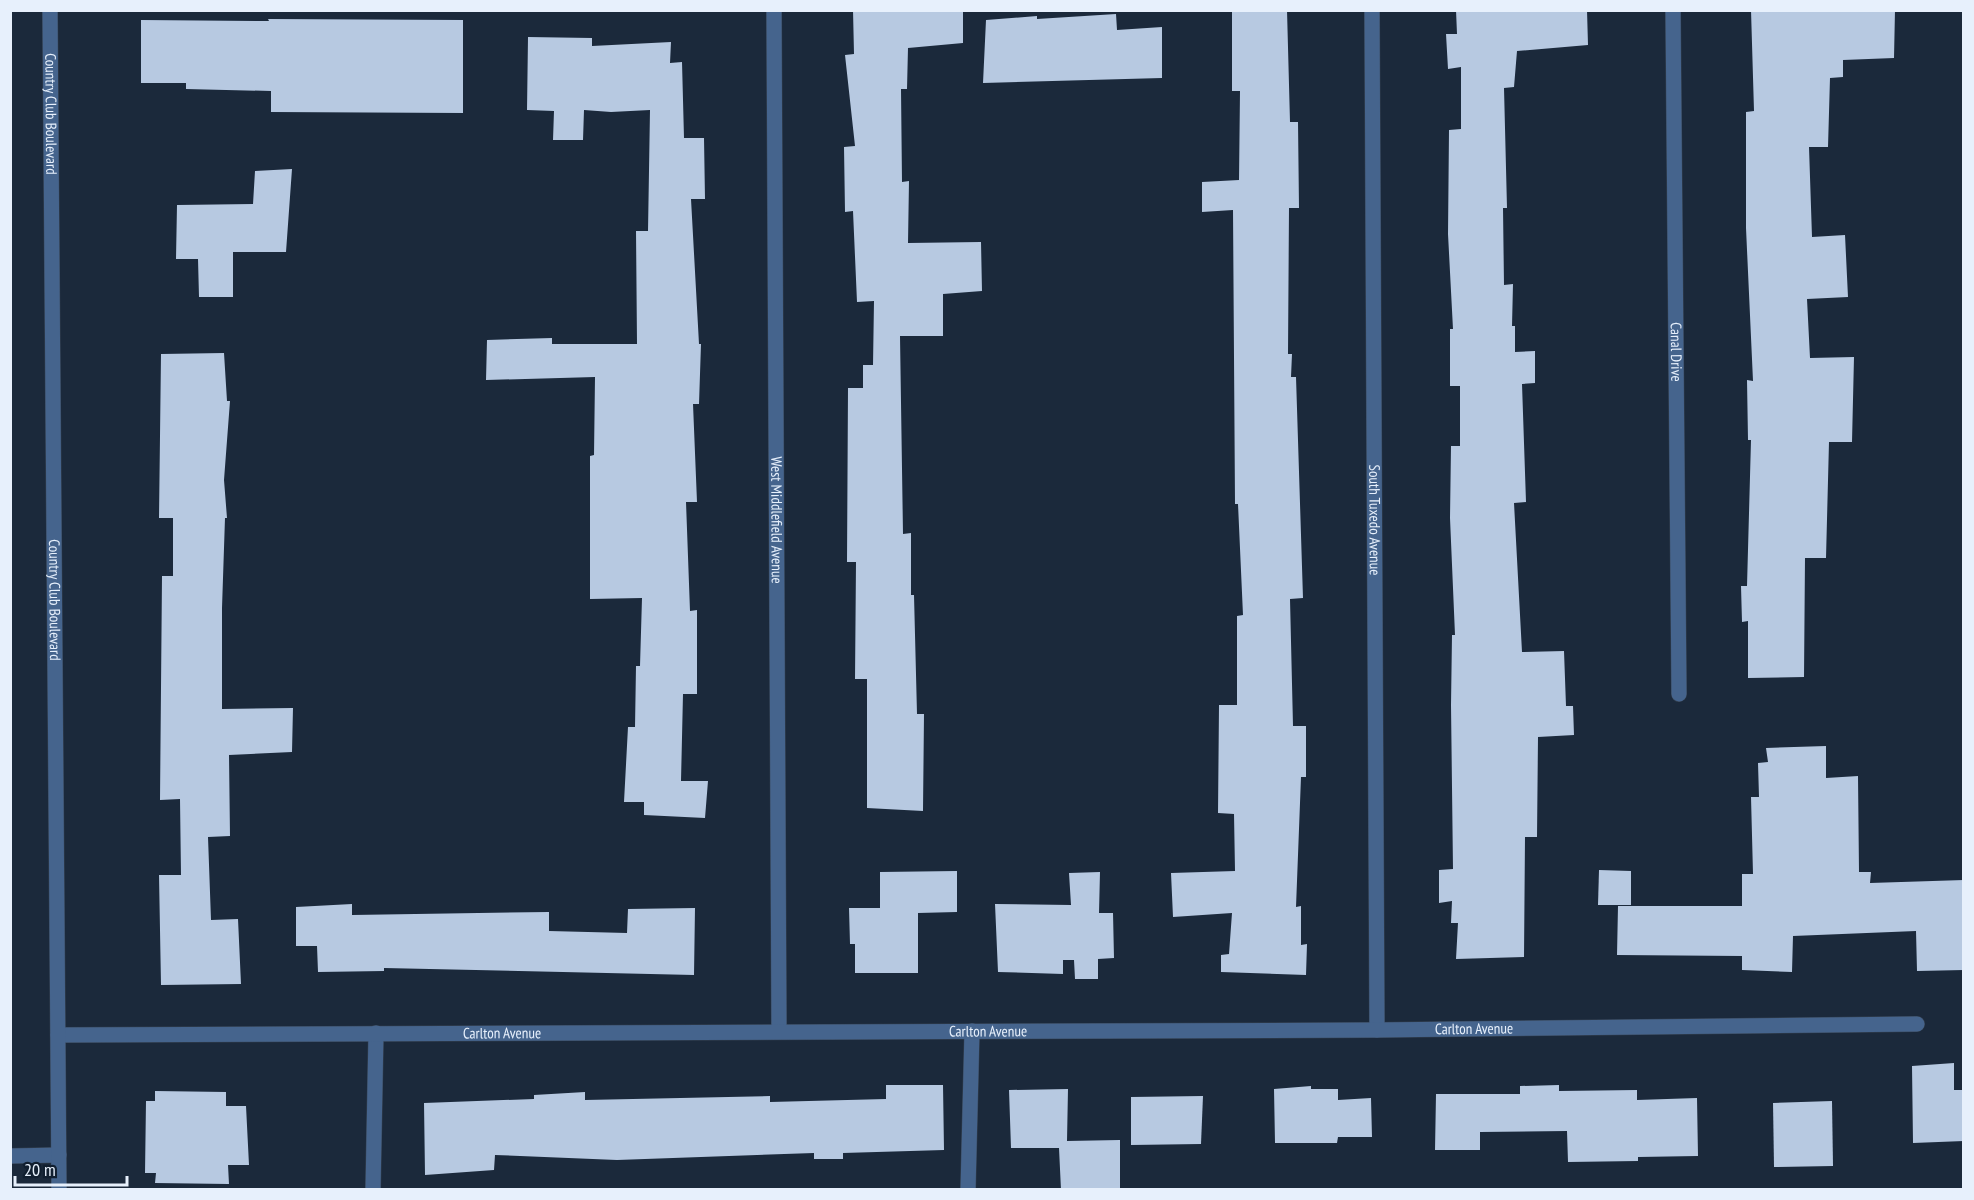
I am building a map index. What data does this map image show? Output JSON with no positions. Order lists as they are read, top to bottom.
{
  "streets": {
    "street": [
      "Country Club Boulevard",
      "Canal Drive",
      "South Tuxedo Avenue",
      "West Middlefield Avenue",
      "Carlton Avenue"
    ]
  },
  "crossings": [
    ["Country Club Boulevard", "Carlton Avenue"],
    ["South Tuxedo Avenue", "Carlton Avenue"],
    ["West Middlefield Avenue", "Carlton Avenue"]
  ],
  "scale_bar": "20 m"
}
